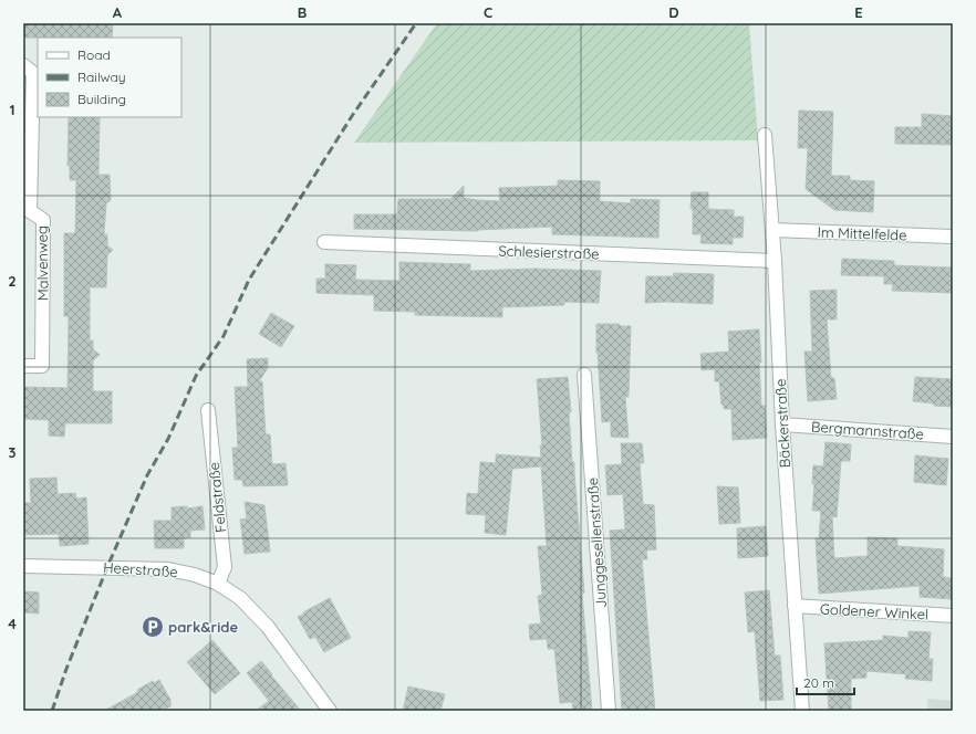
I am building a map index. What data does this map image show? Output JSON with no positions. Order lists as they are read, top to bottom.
{
  "streets": {
    "street": [
      "Im Mittelfelde",
      "Schlesierstraße",
      "Malvenweg",
      "Bäckerstraße",
      "Bergmannstraße",
      "Feldstraße",
      "Junggesellenstraße",
      "Heerstraße",
      "Goldener Winkel"
    ]
  },
  "crossings": [
    ["Im Mittelfelde", "Bäckerstraße"],
    ["Schlesierstraße", "Bäckerstraße"],
    ["Bäckerstraße", "Bergmannstraße"],
    ["Bäckerstraße", "Goldener Winkel"],
    ["Feldstraße", "Heerstraße"]
  ],
  "places": {
    "parking": ["park&ride"]
  },
  "legend": ["Road", "Railway", "Building"],
  "scale_bar": "20 m",
  "grid": {
    "columns": [
      "A",
      "B",
      "C",
      "D",
      "E"
    ],
    "rows": [
      "1",
      "2",
      "3",
      "4"
    ]
  }
}
